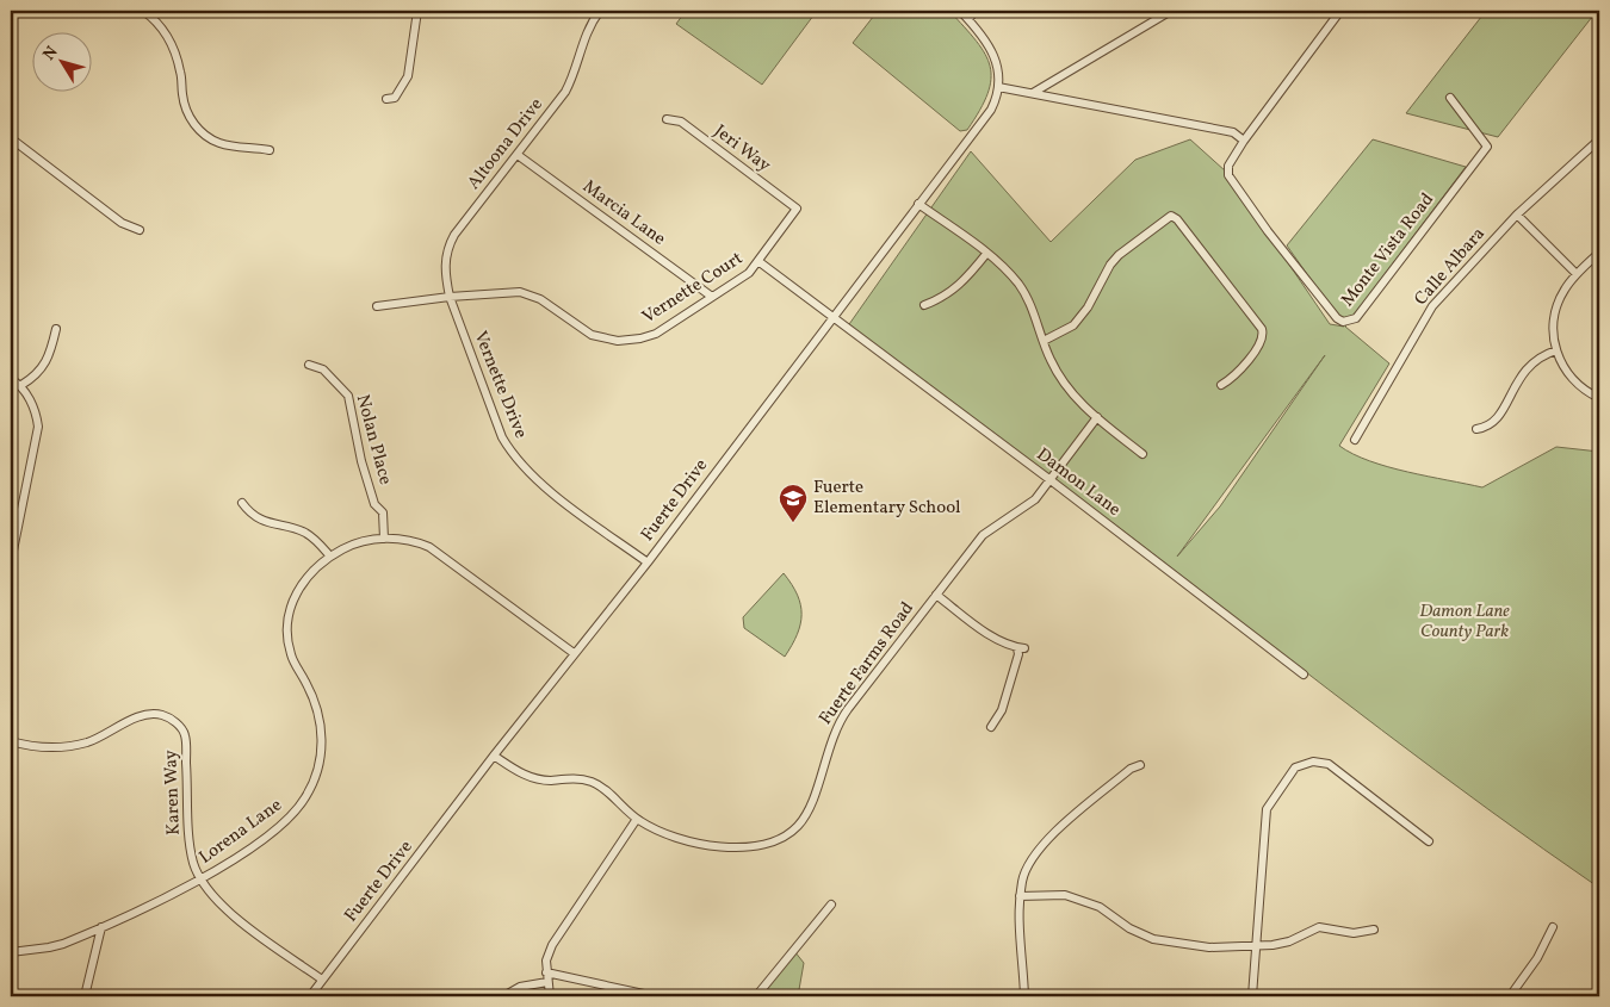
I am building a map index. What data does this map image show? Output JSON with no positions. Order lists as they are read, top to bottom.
{
  "streets": {
    "street": [
      "Altoona Drive",
      "Jeri Way",
      "Marcia Lane",
      "Monte Vista Road",
      "Calle Albara",
      "Vernette Court",
      "Vernette Drive",
      "Nolan Place",
      "Damon Lane",
      "Fuerte Drive",
      "Fuerte Farms Road",
      "Karen Way",
      "Lorena Lane"
    ]
  },
  "crossings": [
    ["Altoona Drive", "Marcia Lane"],
    ["Altoona Drive", "Vernette Court"],
    ["Altoona Drive", "Vernette Drive"],
    ["Jeri Way", "Vernette Court"],
    ["Marcia Lane", "Vernette Court"],
    ["Vernette Court", "Vernette Drive"],
    ["Vernette Drive", "Fuerte Drive"],
    ["Nolan Place", "Lorena Lane"],
    ["Damon Lane", "Fuerte Drive"],
    ["Damon Lane", "Fuerte Farms Road"],
    ["Fuerte Drive", "Fuerte Farms Road"],
    ["Fuerte Drive", "Karen Way"],
    ["Fuerte Drive", "Lorena Lane"],
    ["Karen Way", "Lorena Lane"]
  ],
  "parks": ["Damon Lane County Park"],
  "places": {
    "school or university": ["Fuerte Elementary School"]
  },
  "north": "top left"
}
